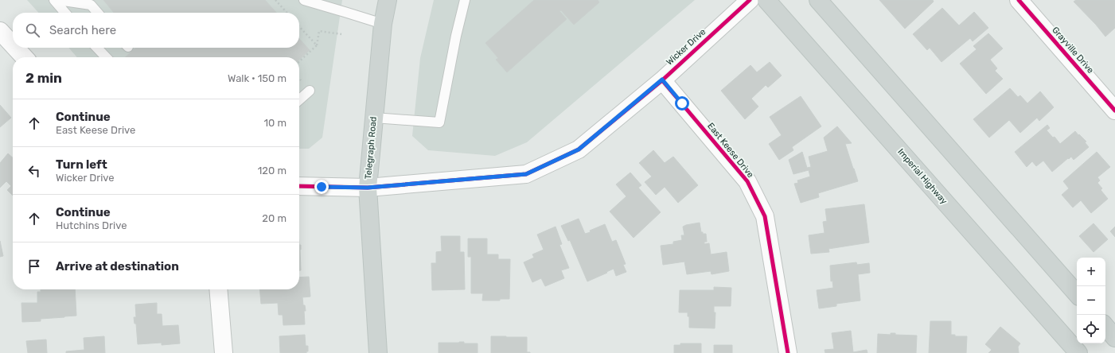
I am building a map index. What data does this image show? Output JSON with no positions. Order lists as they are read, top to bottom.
{
  "streets": {
    "main road": ["Telegraph Road", "Imperial Highway"],
    "street": ["Wicker Drive", "Grayville Drive", "East Keese Drive"]
  },
  "crossings": [
    ["Wicker Drive", "Telegraph Road"],
    ["Wicker Drive", "East Keese Drive"]
  ],
  "page": {
    "search": "Search here",
    "heading": ["2 min", "Walk · 150 m"],
    "list": [
      ["Continue", "East Keese Drive", "10 m"],
      ["Turn left", "Wicker Drive", "120 m"],
      ["Continue", "Hutchins Drive", "20 m"],
      "Arrive at destination"
    ],
    "map_buttons": ["+", "−"]
  }
}
